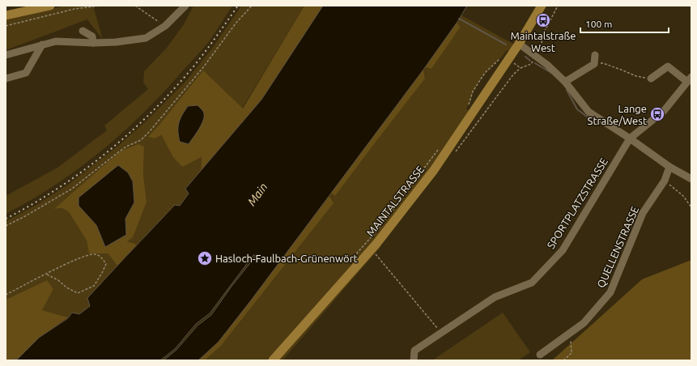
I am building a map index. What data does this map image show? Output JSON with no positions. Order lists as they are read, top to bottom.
{
  "streets": {
    "main road": ["MAINTALSTRASSE"],
    "street": ["SPORTPLATZSTRASSE", "QUELLENSTRASSE"]
  },
  "water": ["Main"],
  "places": {
    "bus stop": ["Maintalstraße West", "Lange Straße/West"],
    "place": ["Hasloch-Faulbach-Grünenwört"]
  },
  "scale_bar": "100 m"
}
